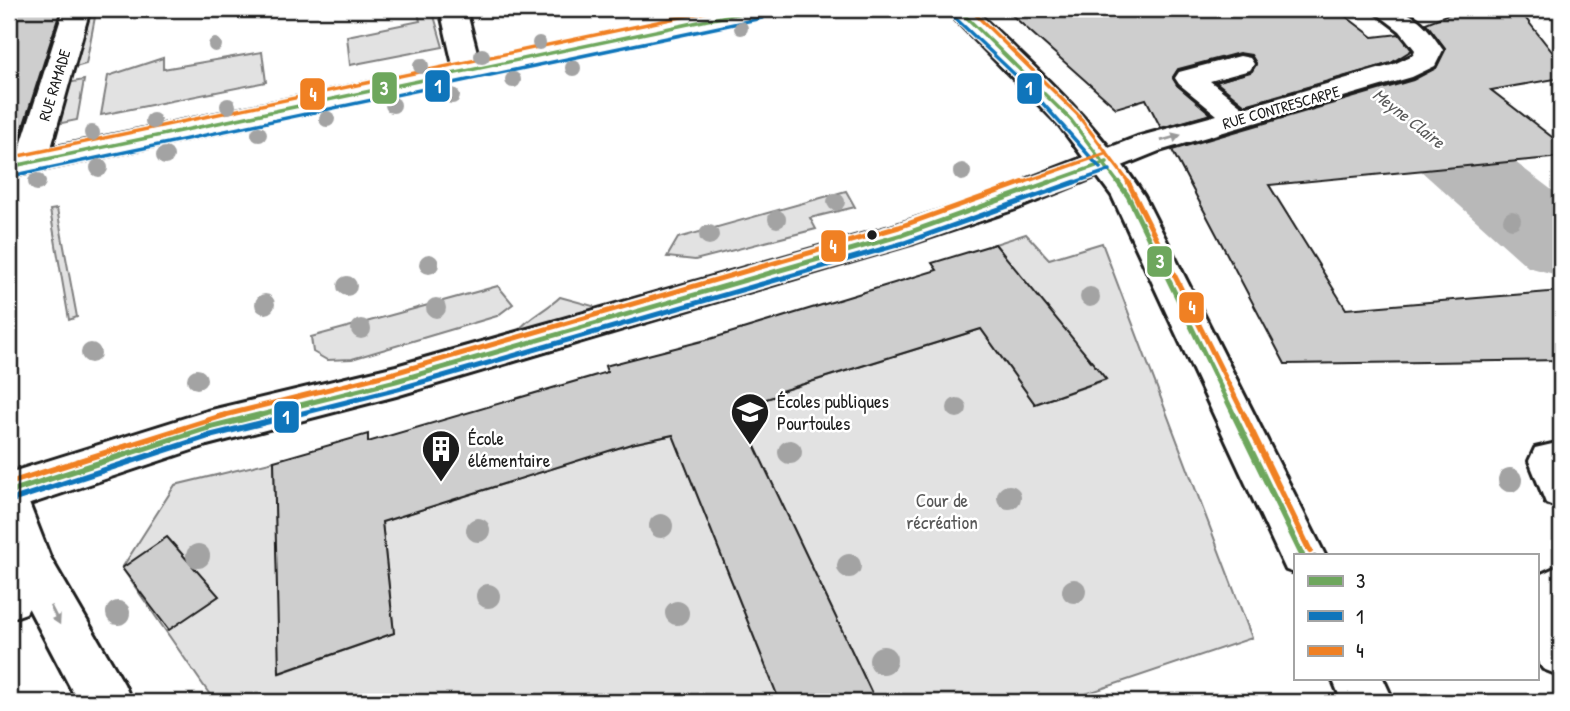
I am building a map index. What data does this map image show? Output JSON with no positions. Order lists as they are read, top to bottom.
{
  "streets": {
    "street": ["RUE RAMADE", "RUE CONTRESCARPE"]
  },
  "water": ["Meyne Claire"],
  "parks": ["Cour de récréation"],
  "places": {
    "school or university": ["Écoles publiques Pourtoules"],
    "building": ["École élémentaire"]
  },
  "lines": ["transit line 3", "transit line 4", "transit line 1"],
  "legend": ["3", "1", "4"]
}
